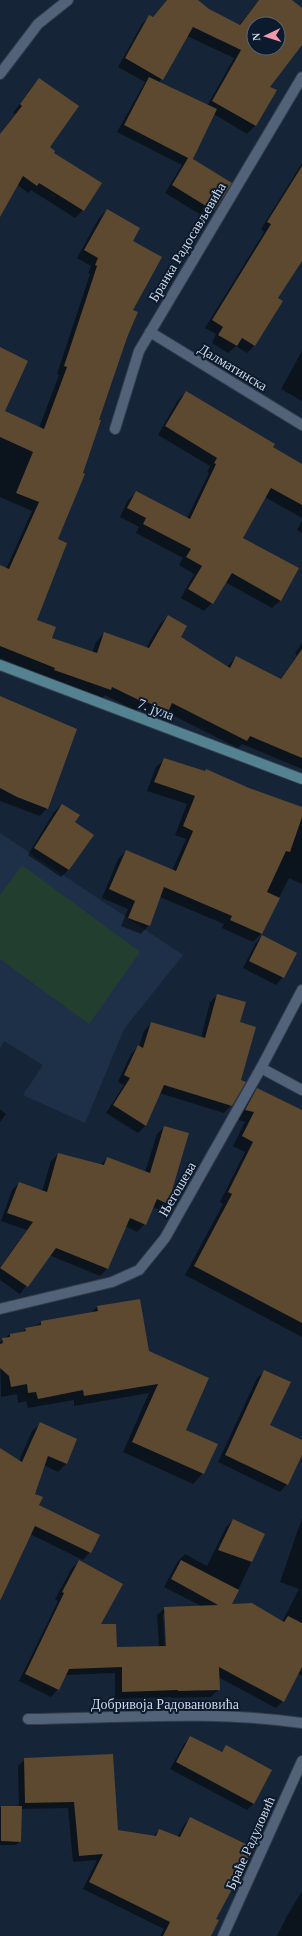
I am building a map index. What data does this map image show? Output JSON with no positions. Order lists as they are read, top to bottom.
{
  "streets": {
    "main road": ["7. јула"],
    "street": [
      "Бранка Радосављевића",
      "Далматинска",
      "Његошева",
      "Добривоја Радовановића",
      "Браће Радуловић"
    ]
  },
  "crossings": [
    ["Бранка Радосављевића", "Далматинска"]
  ],
  "north": "left"
}
